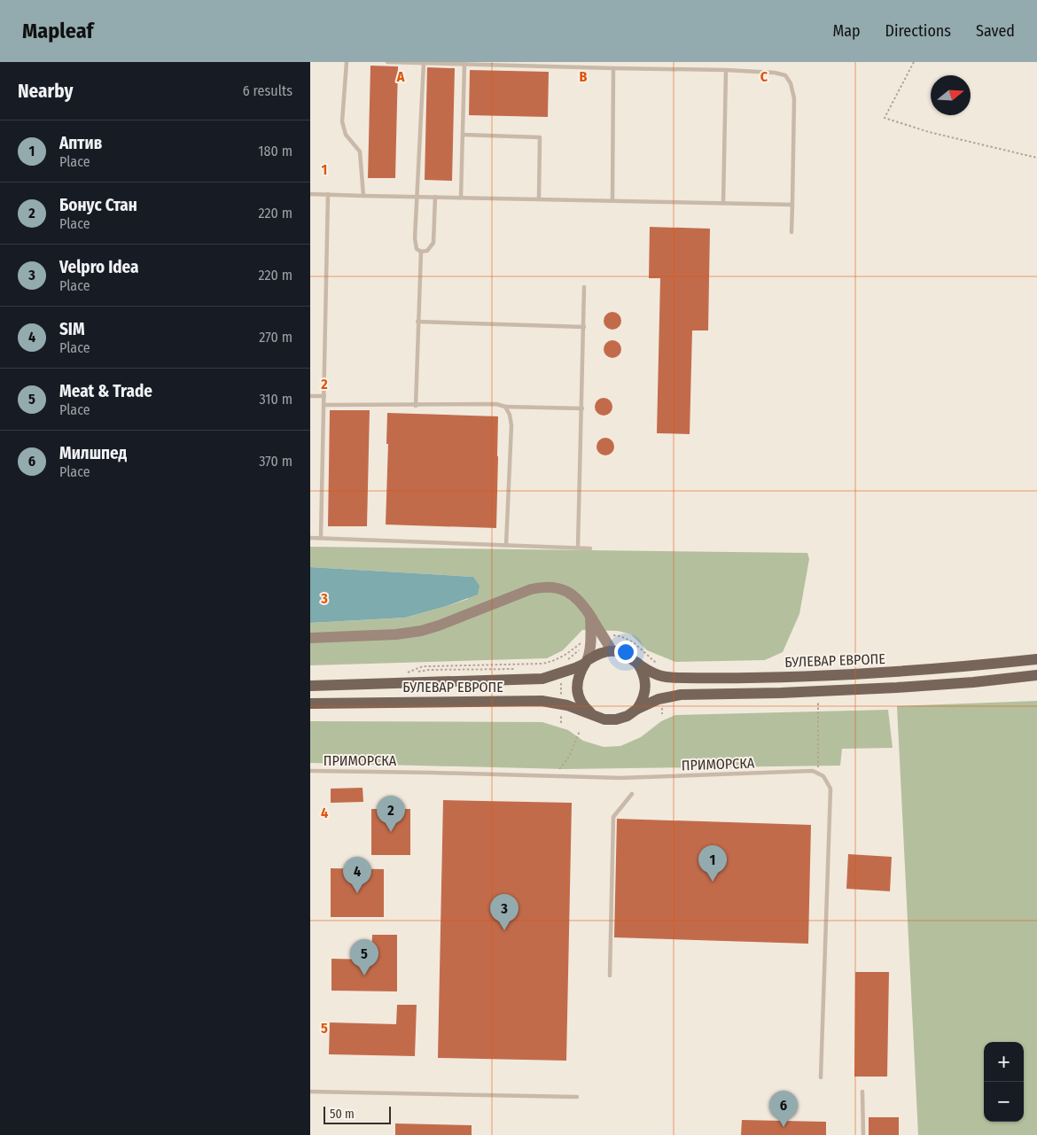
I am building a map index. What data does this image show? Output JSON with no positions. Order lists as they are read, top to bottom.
{
  "streets": {
    "main road": ["БУЛЕВАР ЕВРОПЕ"],
    "lane": ["ПРИМОРСКА"]
  },
  "scale_bar": "50 m",
  "north": "right",
  "page": {
    "header": "Mapleaf",
    "nav": ["Map", "Directions", "Saved"],
    "heading": ["Nearby", "6 results"],
    "list": [
      {
        "mark": "1",
        "name": "Аптив",
        "note": "Place",
        "value": "180 m"
      },
      {
        "mark": "2",
        "name": "Бонус Стан",
        "note": "Place",
        "value": "220 m"
      },
      {
        "mark": "3",
        "name": "Velpro Idea",
        "note": "Place",
        "value": "220 m"
      },
      {
        "mark": "4",
        "name": "SIM",
        "note": "Place",
        "value": "270 m"
      },
      {
        "mark": "5",
        "name": "Meat & Trade",
        "note": "Place",
        "value": "310 m"
      },
      {
        "mark": "6",
        "name": "Милшпед",
        "note": "Place",
        "value": "370 m"
      }
    ],
    "pins": [
      "2",
      "1",
      "4",
      "3",
      "5",
      "6"
    ],
    "map_buttons": ["+", "−"],
    "scale": "50 m"
  },
  "grid": {
    "columns": ["A", "B", "C"],
    "rows": [
      "1",
      "2",
      "3",
      "4",
      "5"
    ]
  }
}
